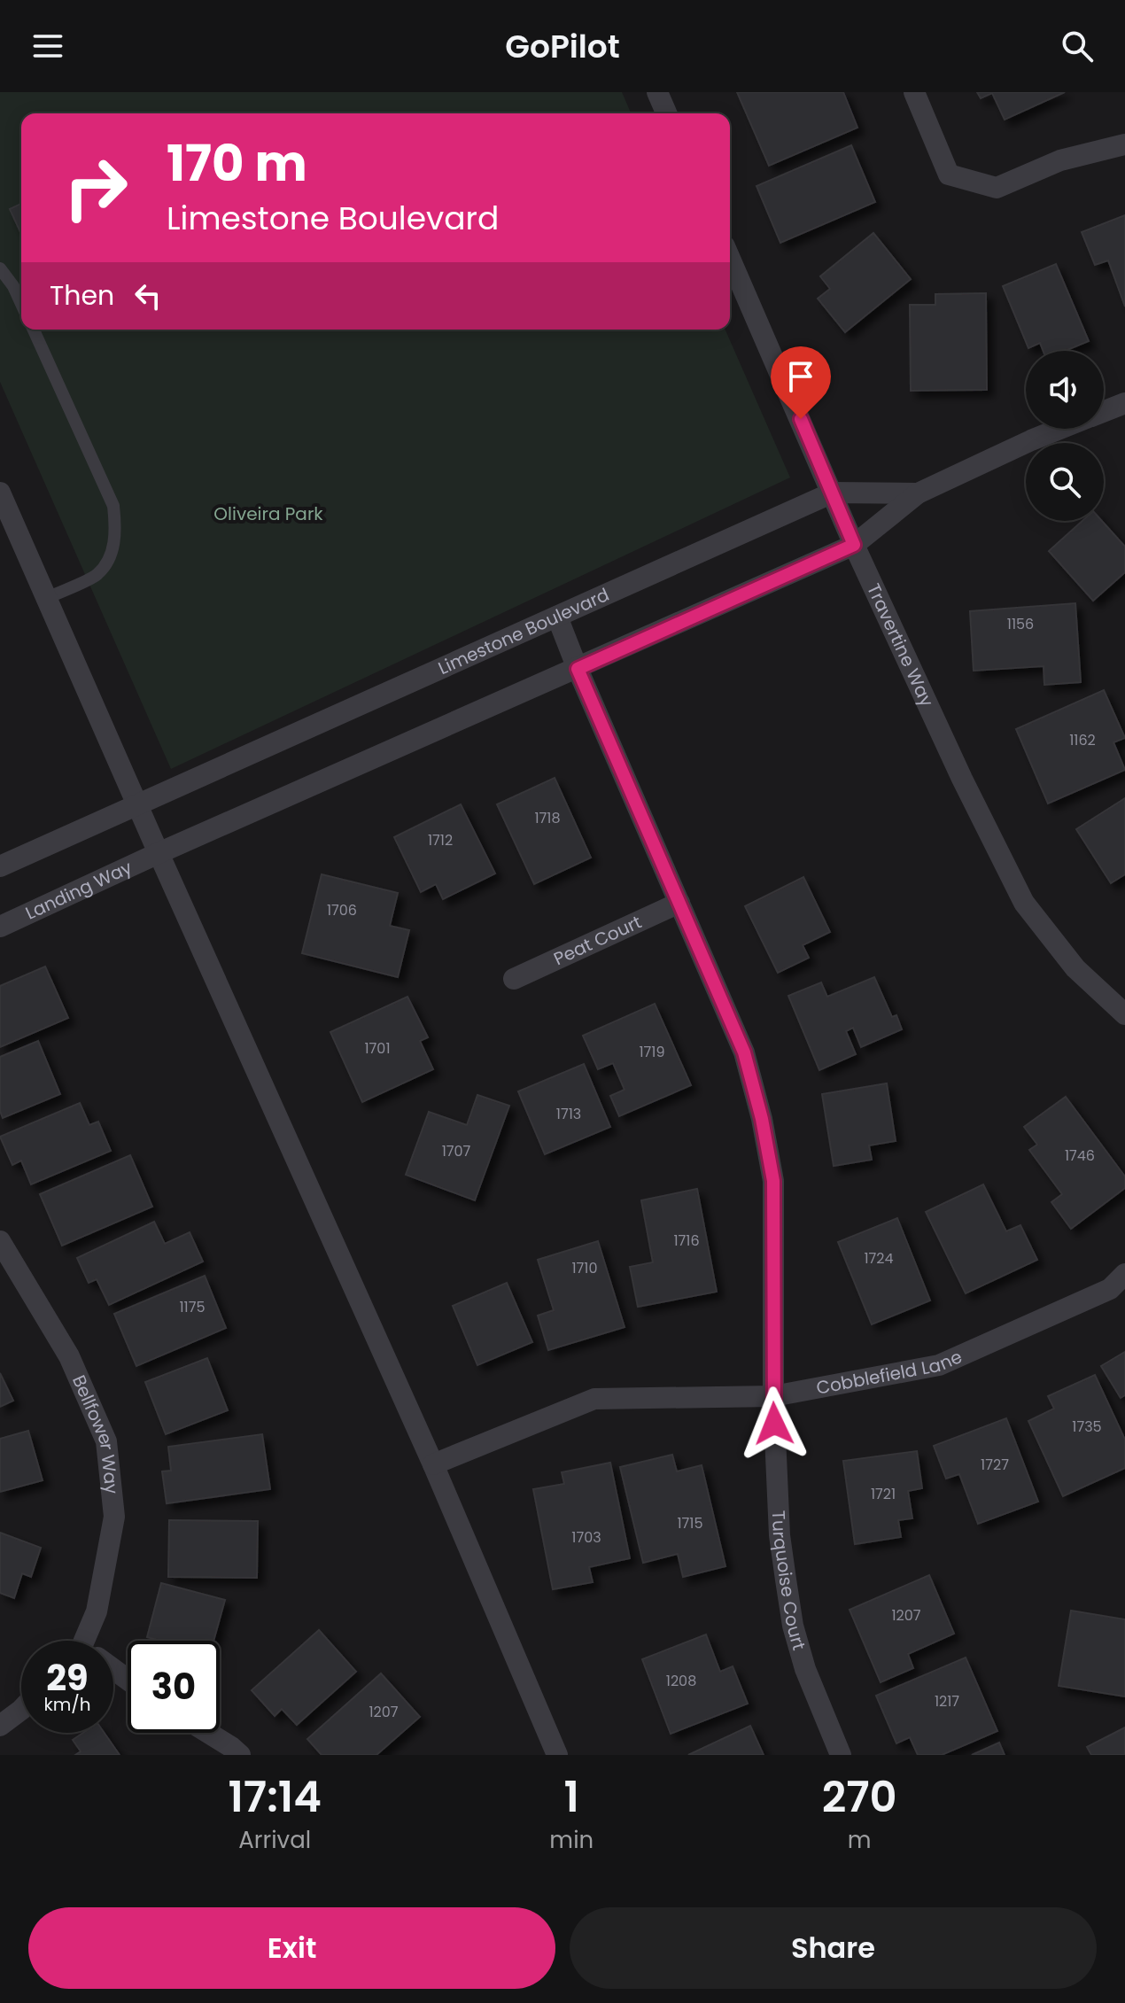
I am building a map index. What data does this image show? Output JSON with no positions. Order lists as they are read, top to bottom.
{
  "streets": {
    "street": [
      "Limestone Boulevard",
      "Travertine Way",
      "Landing Way",
      "Peat Court",
      "Cobblefield Lane",
      "Bellfower Way",
      "Turquoise Court"
    ]
  },
  "crossings": [
    ["Limestone Boulevard", "Travertine Way"],
    ["Limestone Boulevard", "Landing Way"],
    ["Limestone Boulevard", "Turquoise Court"],
    ["Peat Court", "Turquoise Court"],
    ["Cobblefield Lane", "Turquoise Court"]
  ],
  "parks": ["Oliveira Park"],
  "house_numbers": [
    "1156",
    "1162",
    "1718",
    "1712",
    "1706",
    "1701",
    "1719",
    "1713",
    "1707",
    "1746",
    "1716",
    "1724",
    "1710",
    "1175",
    "1735",
    "1727",
    "1721",
    "1715",
    "1703",
    "1207",
    "1208",
    "1217",
    "1207"
  ],
  "page": {
    "header": "GoPilot",
    "turn": ["170 m", "Limestone Boulevard"],
    "then": "Then",
    "speed": "29 km/h",
    "limit": "30",
    "eta": [
      "17:14",
      "Arrival",
      "1",
      "min",
      "270",
      "m"
    ],
    "buttons": ["Exit", "Share"]
  }
}
